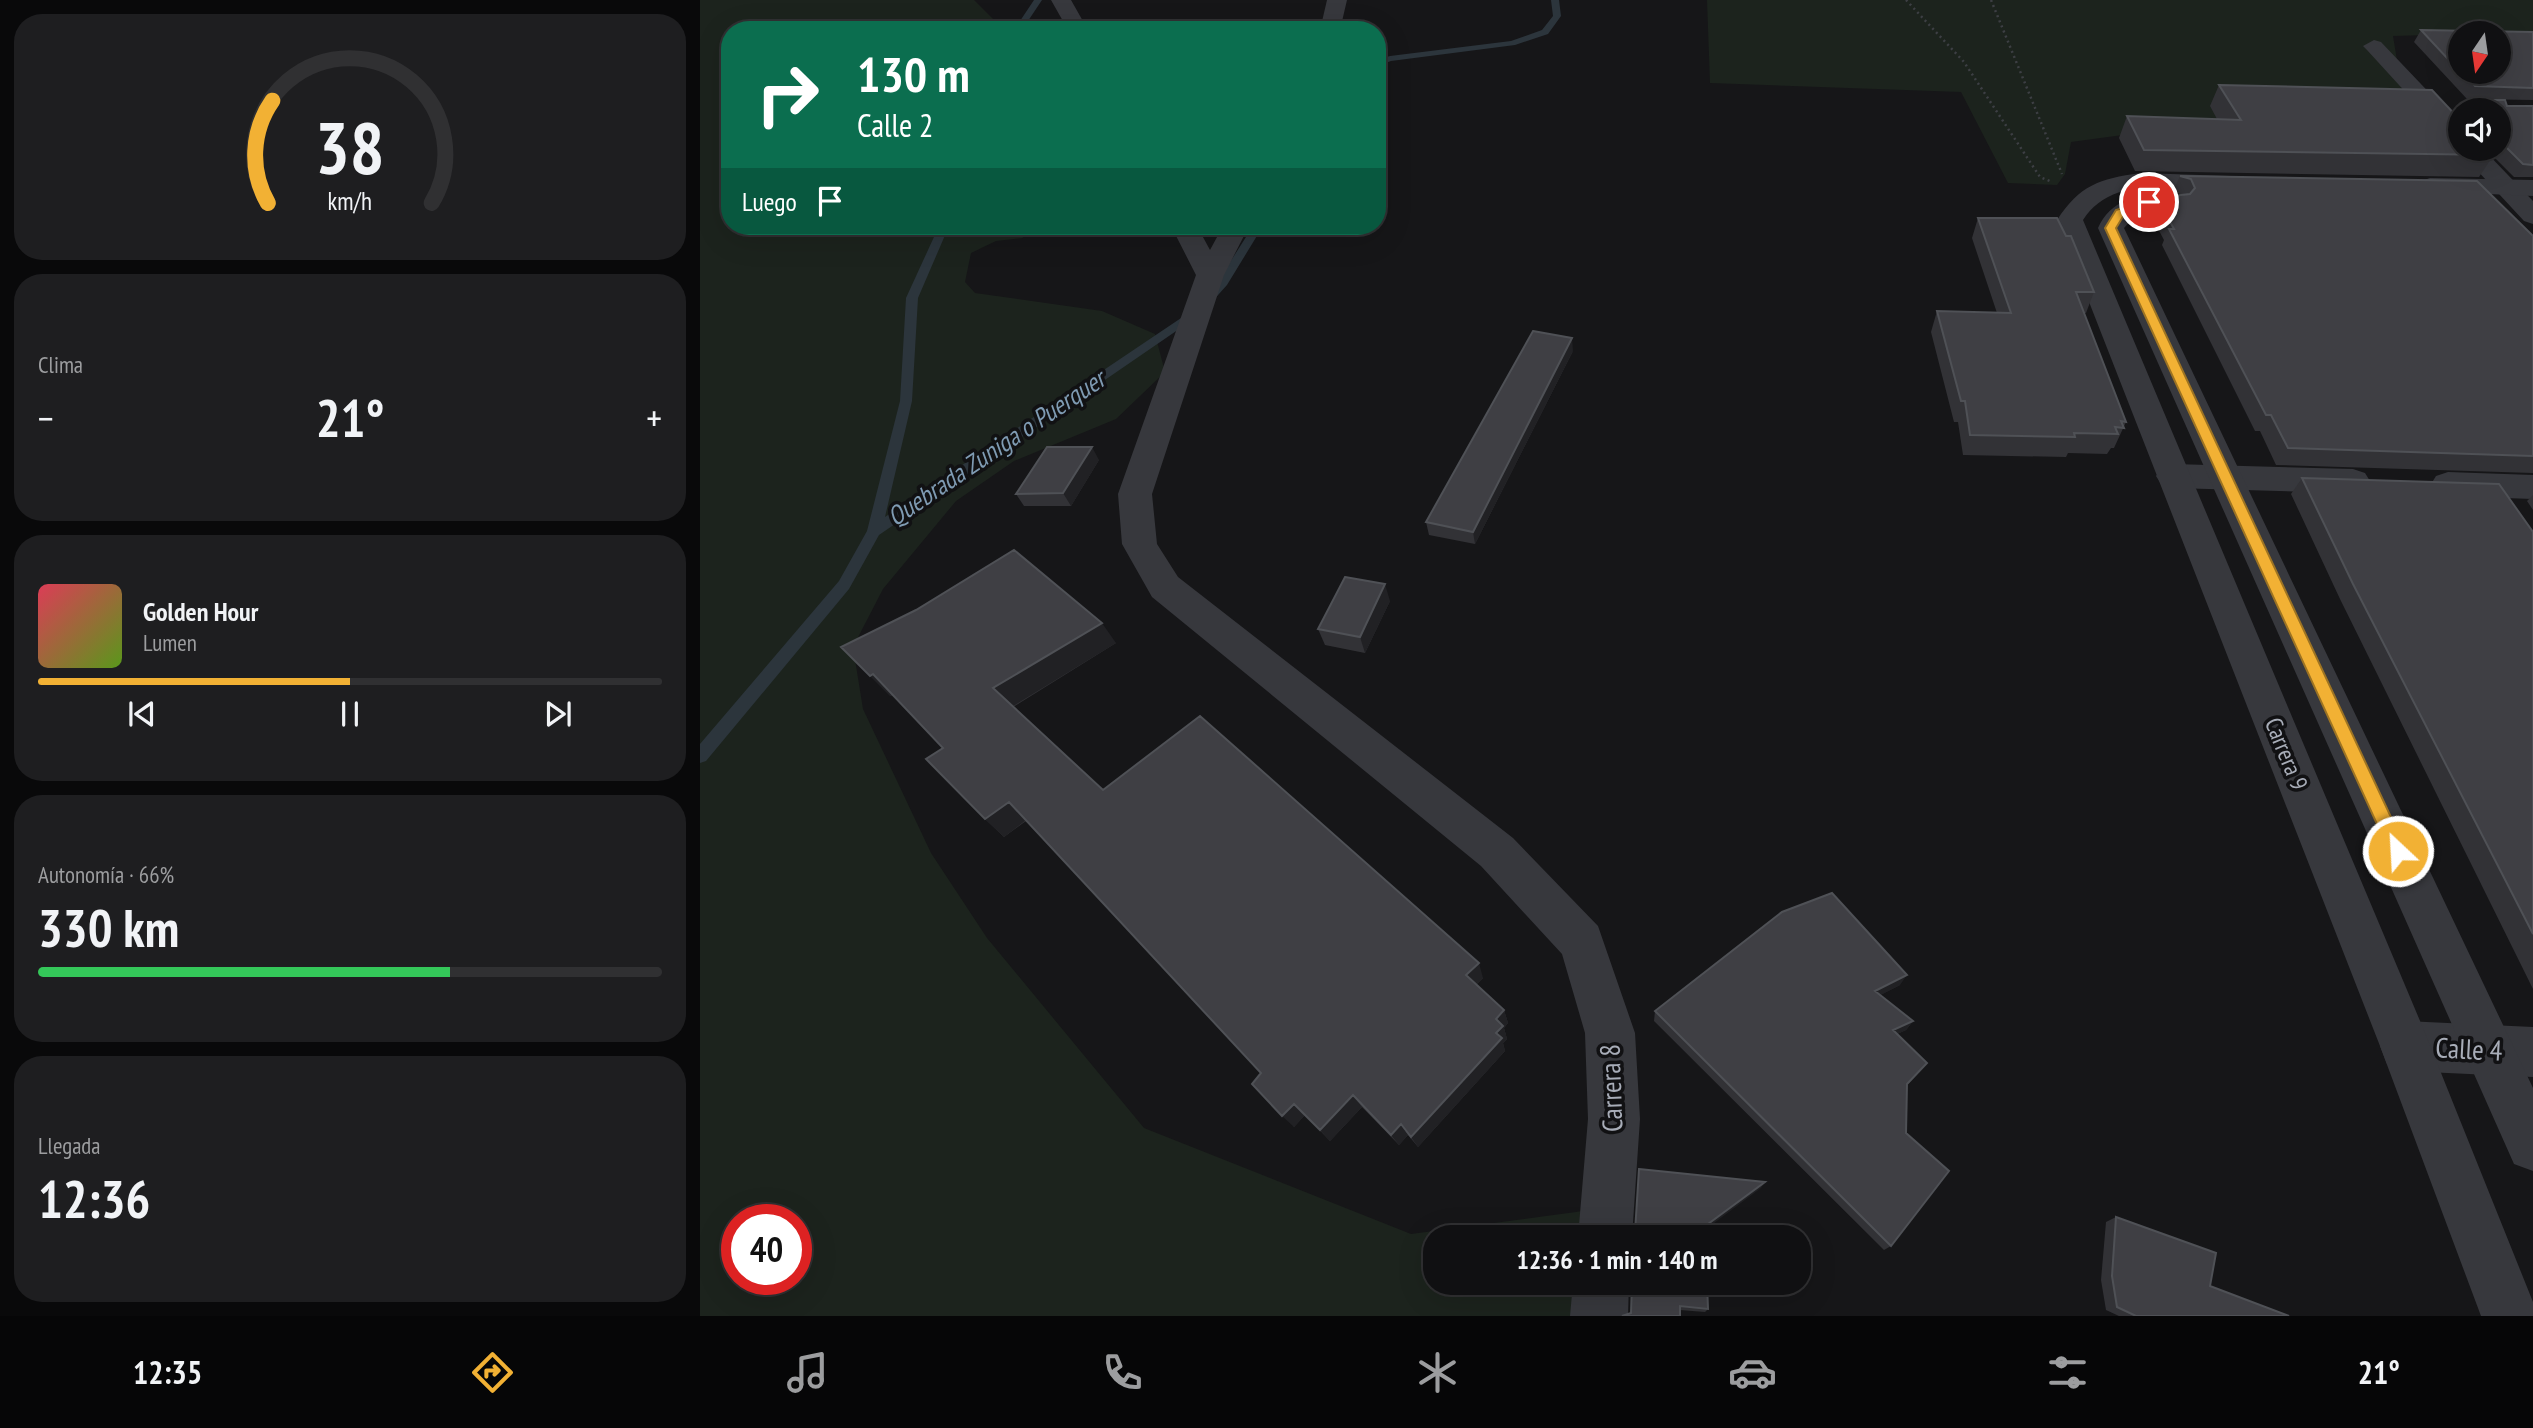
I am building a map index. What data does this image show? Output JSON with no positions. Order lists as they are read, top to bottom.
{
  "streets": {
    "street": ["Carrera 9", "Calle 4", "Carrera 8"]
  },
  "crossings": [
    ["Carrera 9", "Calle 4"]
  ],
  "water": ["Quebrada Zuniga o Puerquer"],
  "north": "bottom",
  "page": {
    "turn": ["130 m", "Calle 2"],
    "then": "Luego",
    "tile": [
      "Clima",
      ["Autonomía · 66%", "330 km"],
      ["Llegada", "12:36"]
    ],
    "heat": ["−", "21°", "+"],
    "song": ["Golden Hour", "Lumen"],
    "limit": "40",
    "trip": "12:36 · 1 min · 140 m",
    "tabs": ["12:35", "21°"],
    "gauge": ["38", "km/h"]
  }
}
